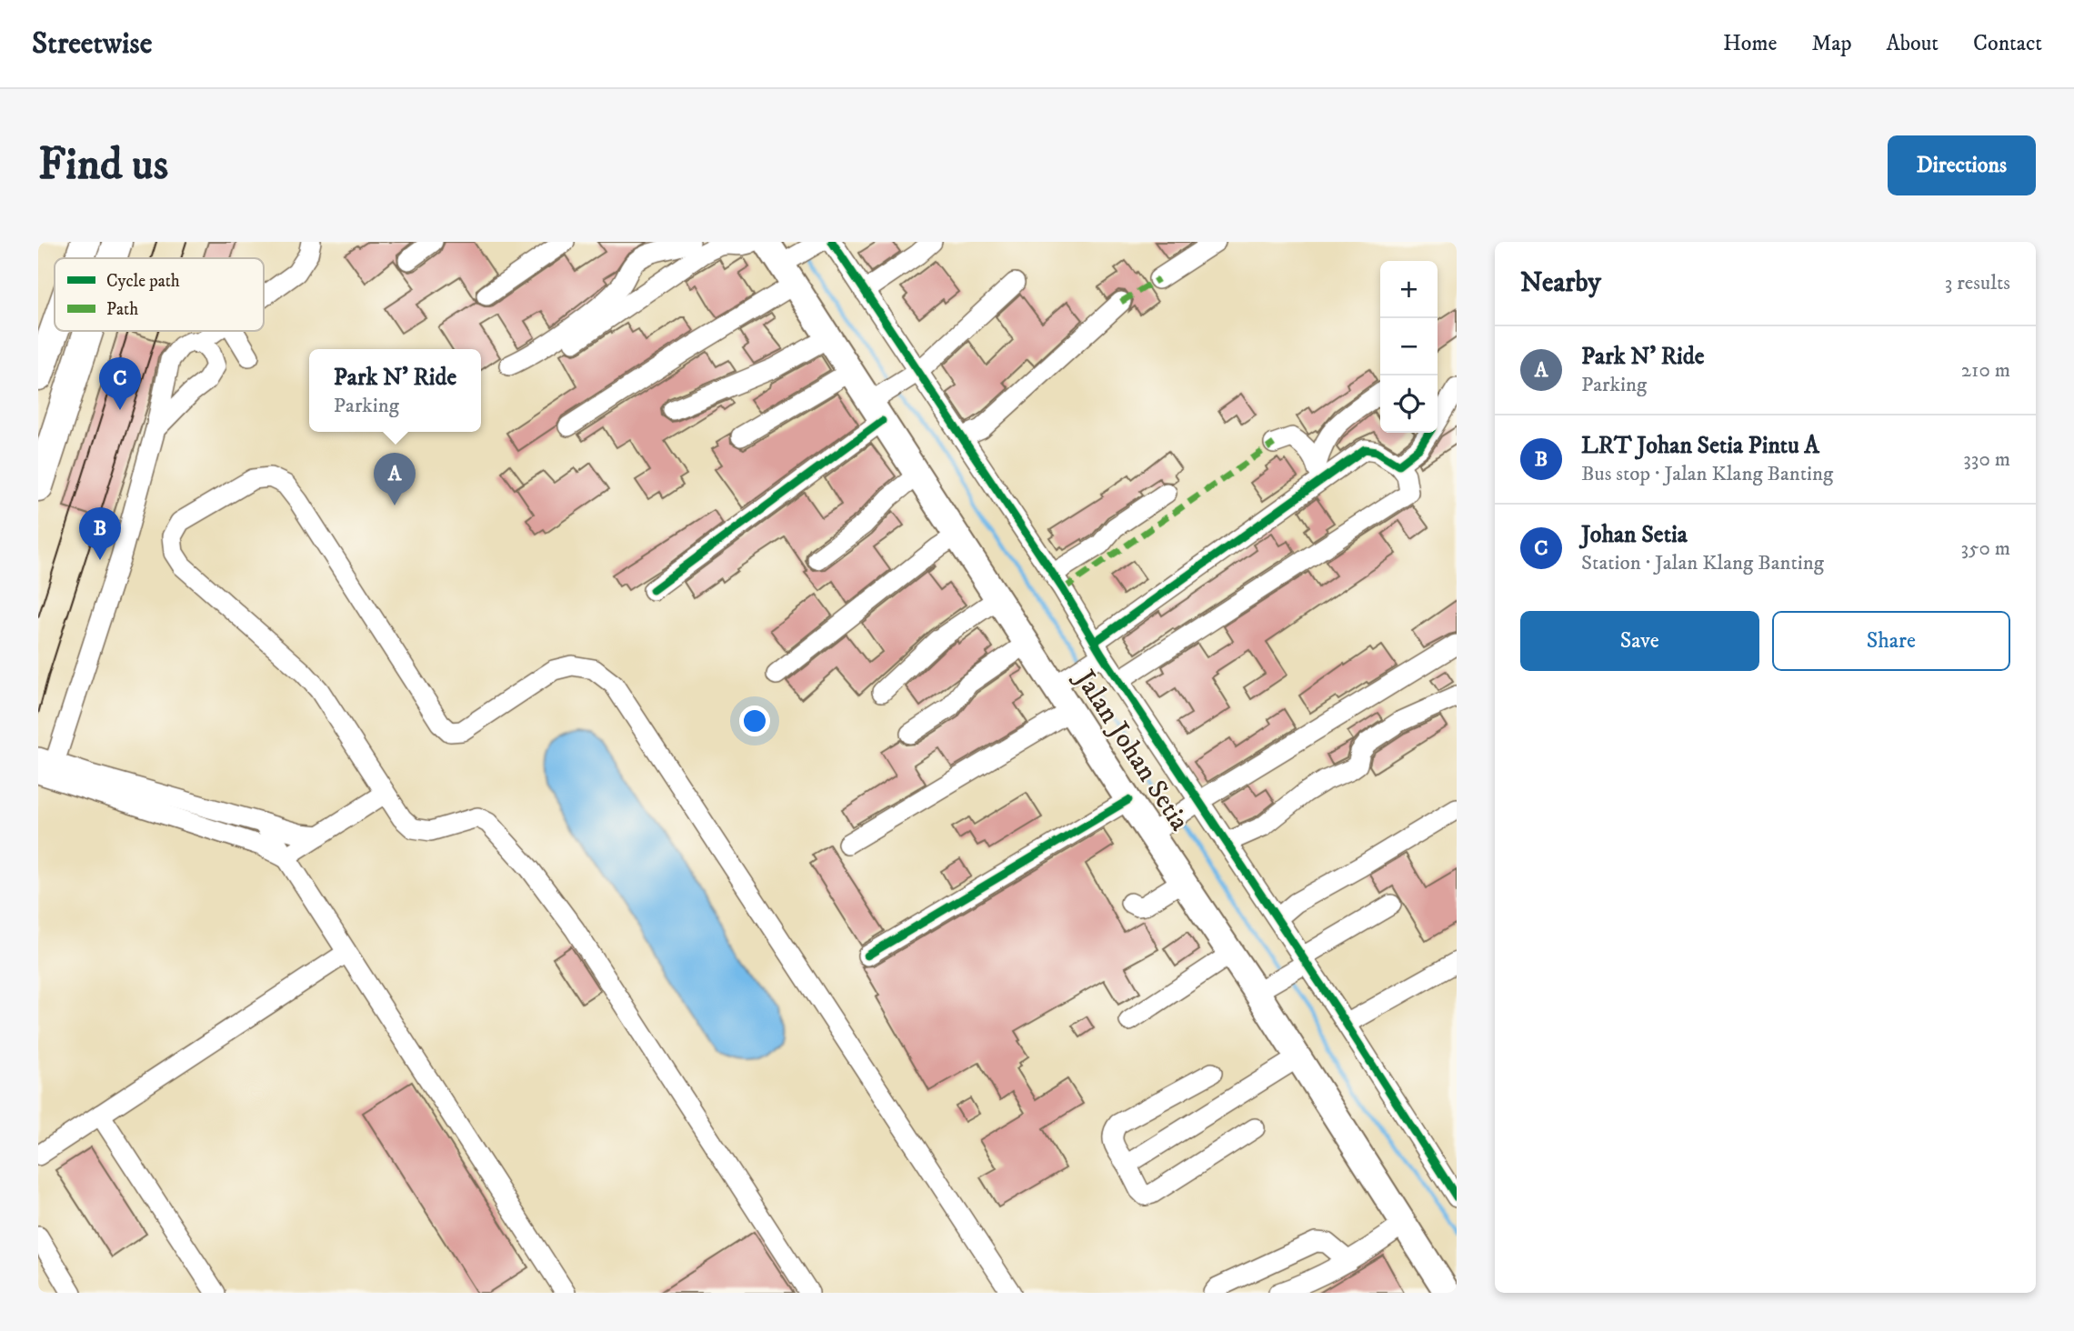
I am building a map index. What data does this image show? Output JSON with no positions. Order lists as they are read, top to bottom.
{
  "streets": {
    "main road": ["Jalan Johan Setia"]
  },
  "legend": ["Cycle path", "Path"],
  "page": {
    "header": "Streetwise",
    "nav": [
      "Home",
      "Map",
      "About",
      "Contact"
    ],
    "buttons": [
      "Directions",
      ["Save", "Share"]
    ],
    "title": "Find us",
    "heading": ["Nearby", "3 results"],
    "map_buttons": ["+", "−"],
    "list": [
      {
        "mark": "A",
        "name": "Park N' Ride",
        "note": "Parking",
        "value": "210 m"
      },
      {
        "mark": "B",
        "name": "LRT Johan Setia Pintu A",
        "note": "Bus stop · Jalan Klang Banting",
        "value": "330 m"
      },
      {
        "mark": "C",
        "name": "Johan Setia",
        "note": "Station · Jalan Klang Banting",
        "value": "350 m"
      }
    ],
    "popup": ["Park N' Ride", "Parking"],
    "pins": ["C", "A", "B"]
  }
}
